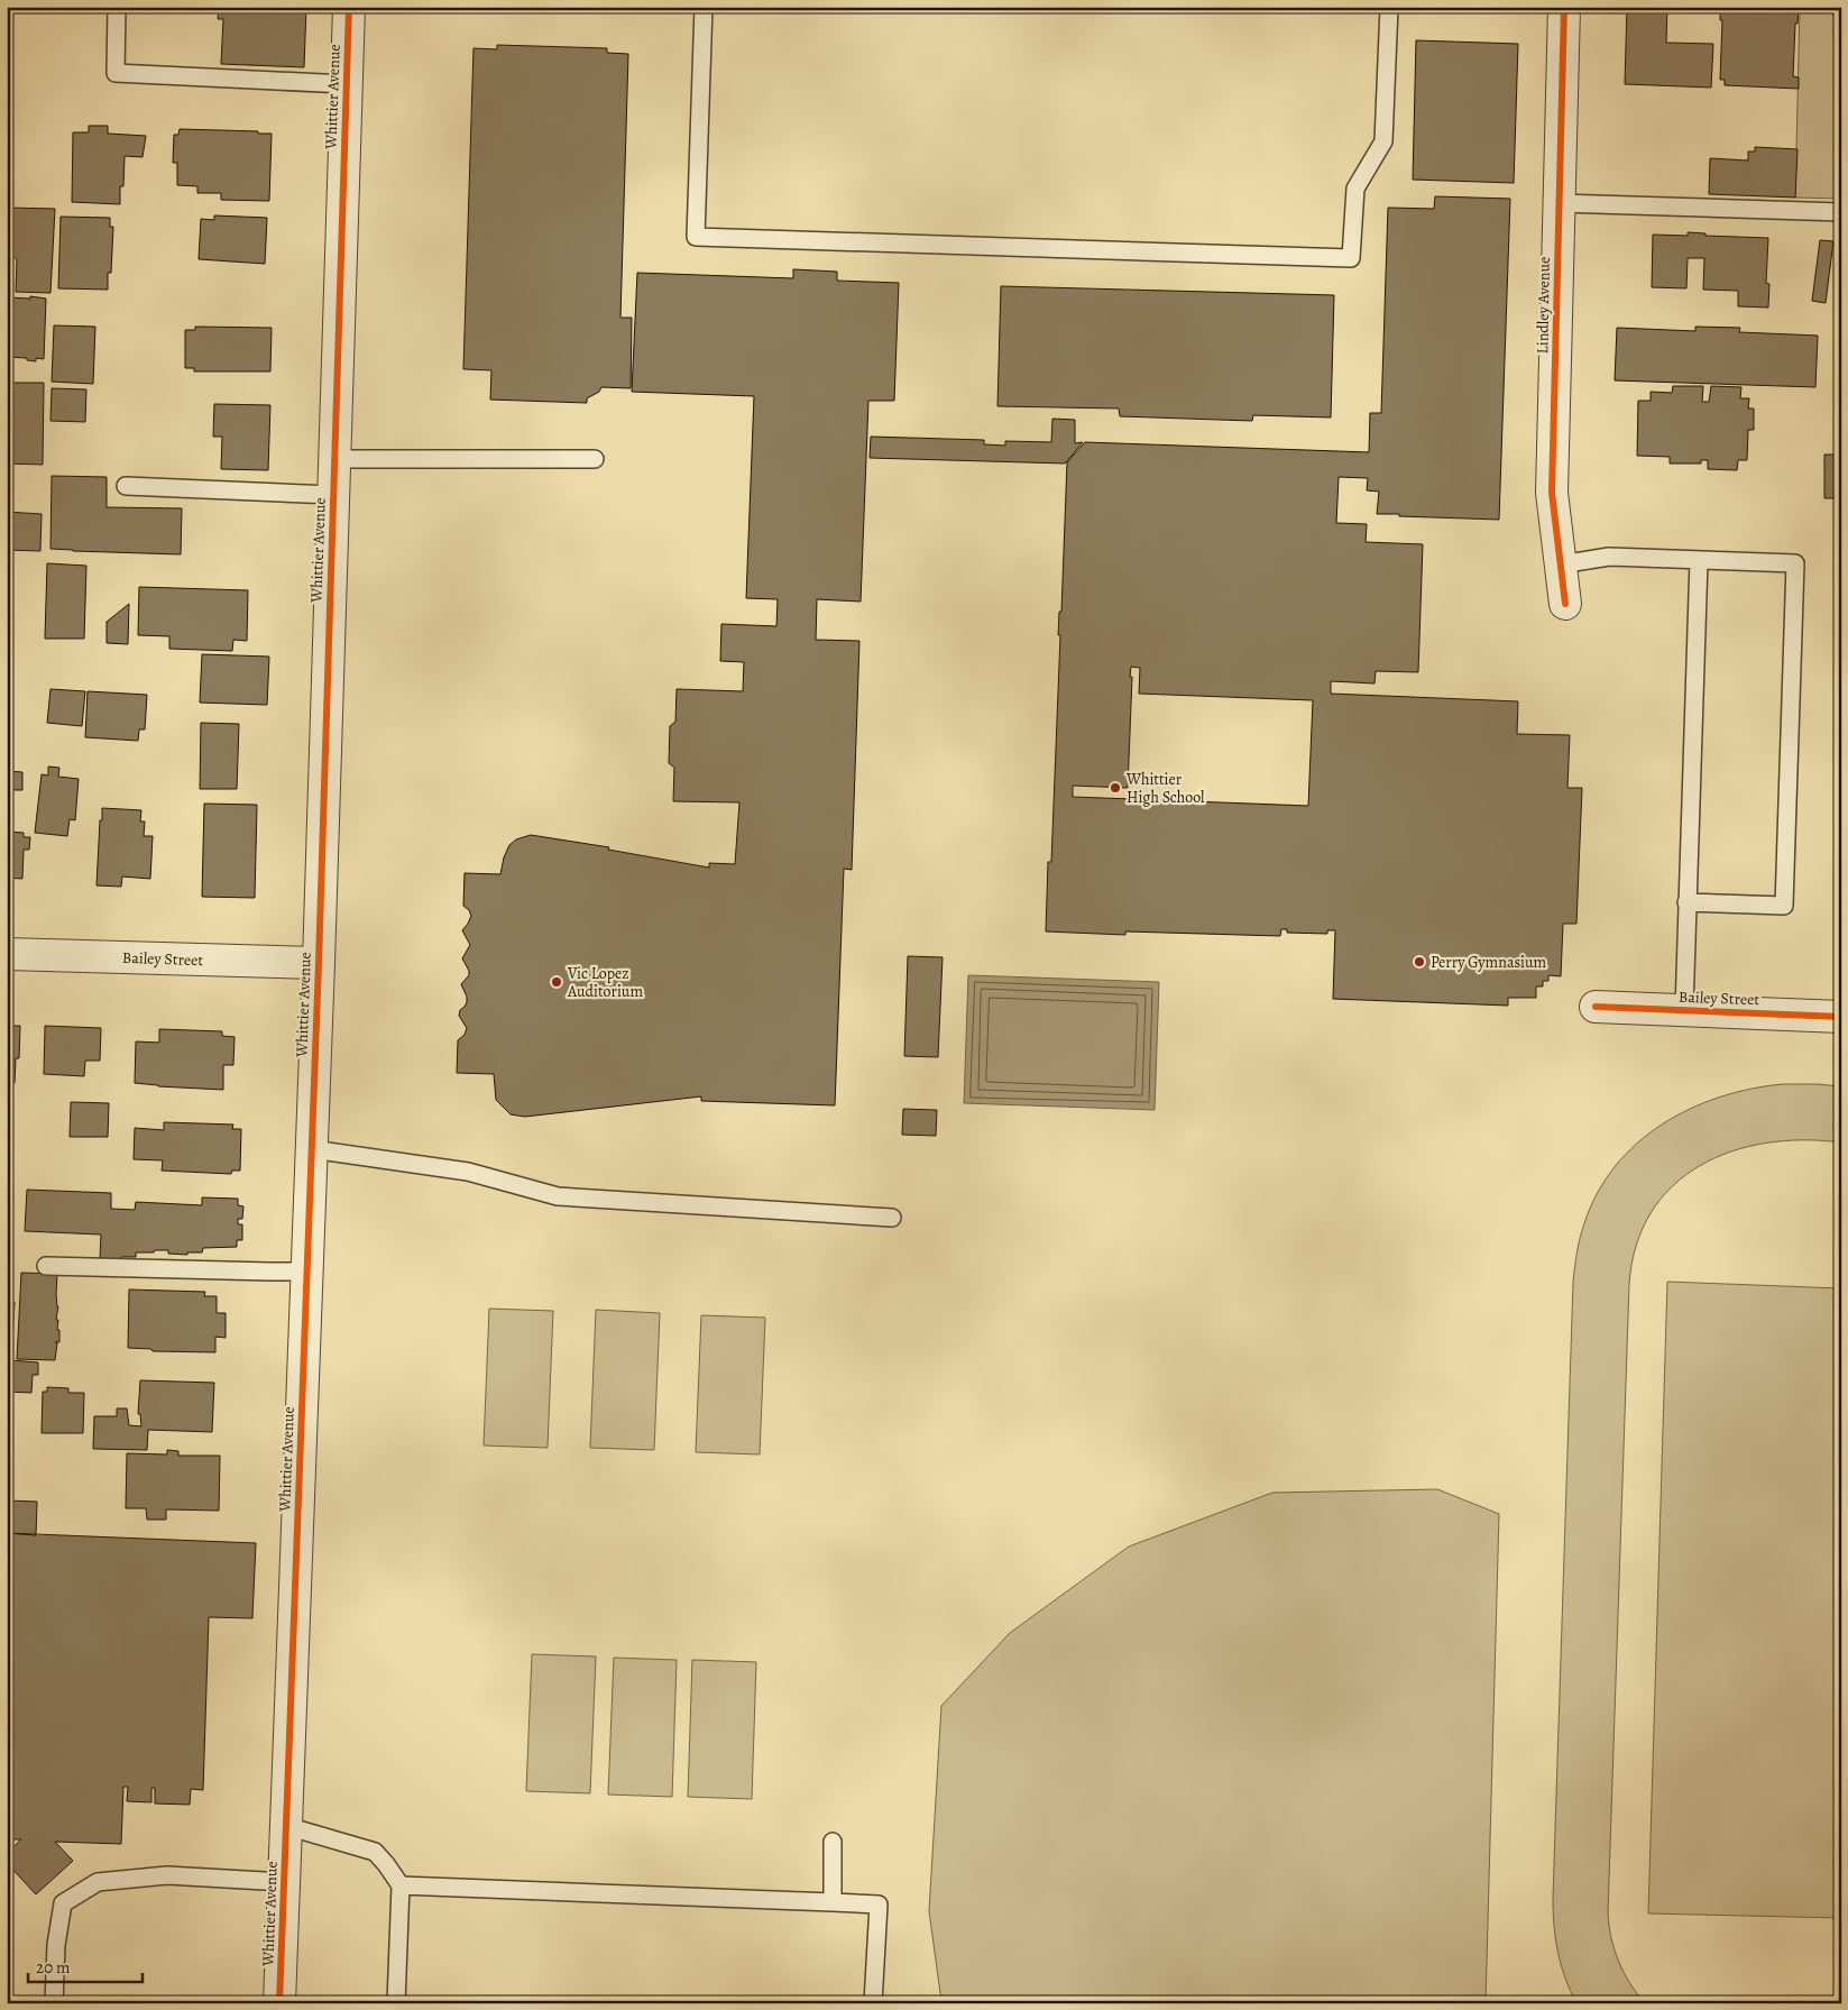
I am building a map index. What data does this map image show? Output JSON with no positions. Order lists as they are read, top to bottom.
{
  "streets": {
    "street": ["Whittier Avenue", "Lindley Avenue", "Bailey Street"]
  },
  "crossings": [
    ["Whittier Avenue", "Bailey Street"]
  ],
  "places": ["Whittier High School", "Perry Gymnasium", "Vic Lopez Auditorium"],
  "scale_bar": "20 m"
}
